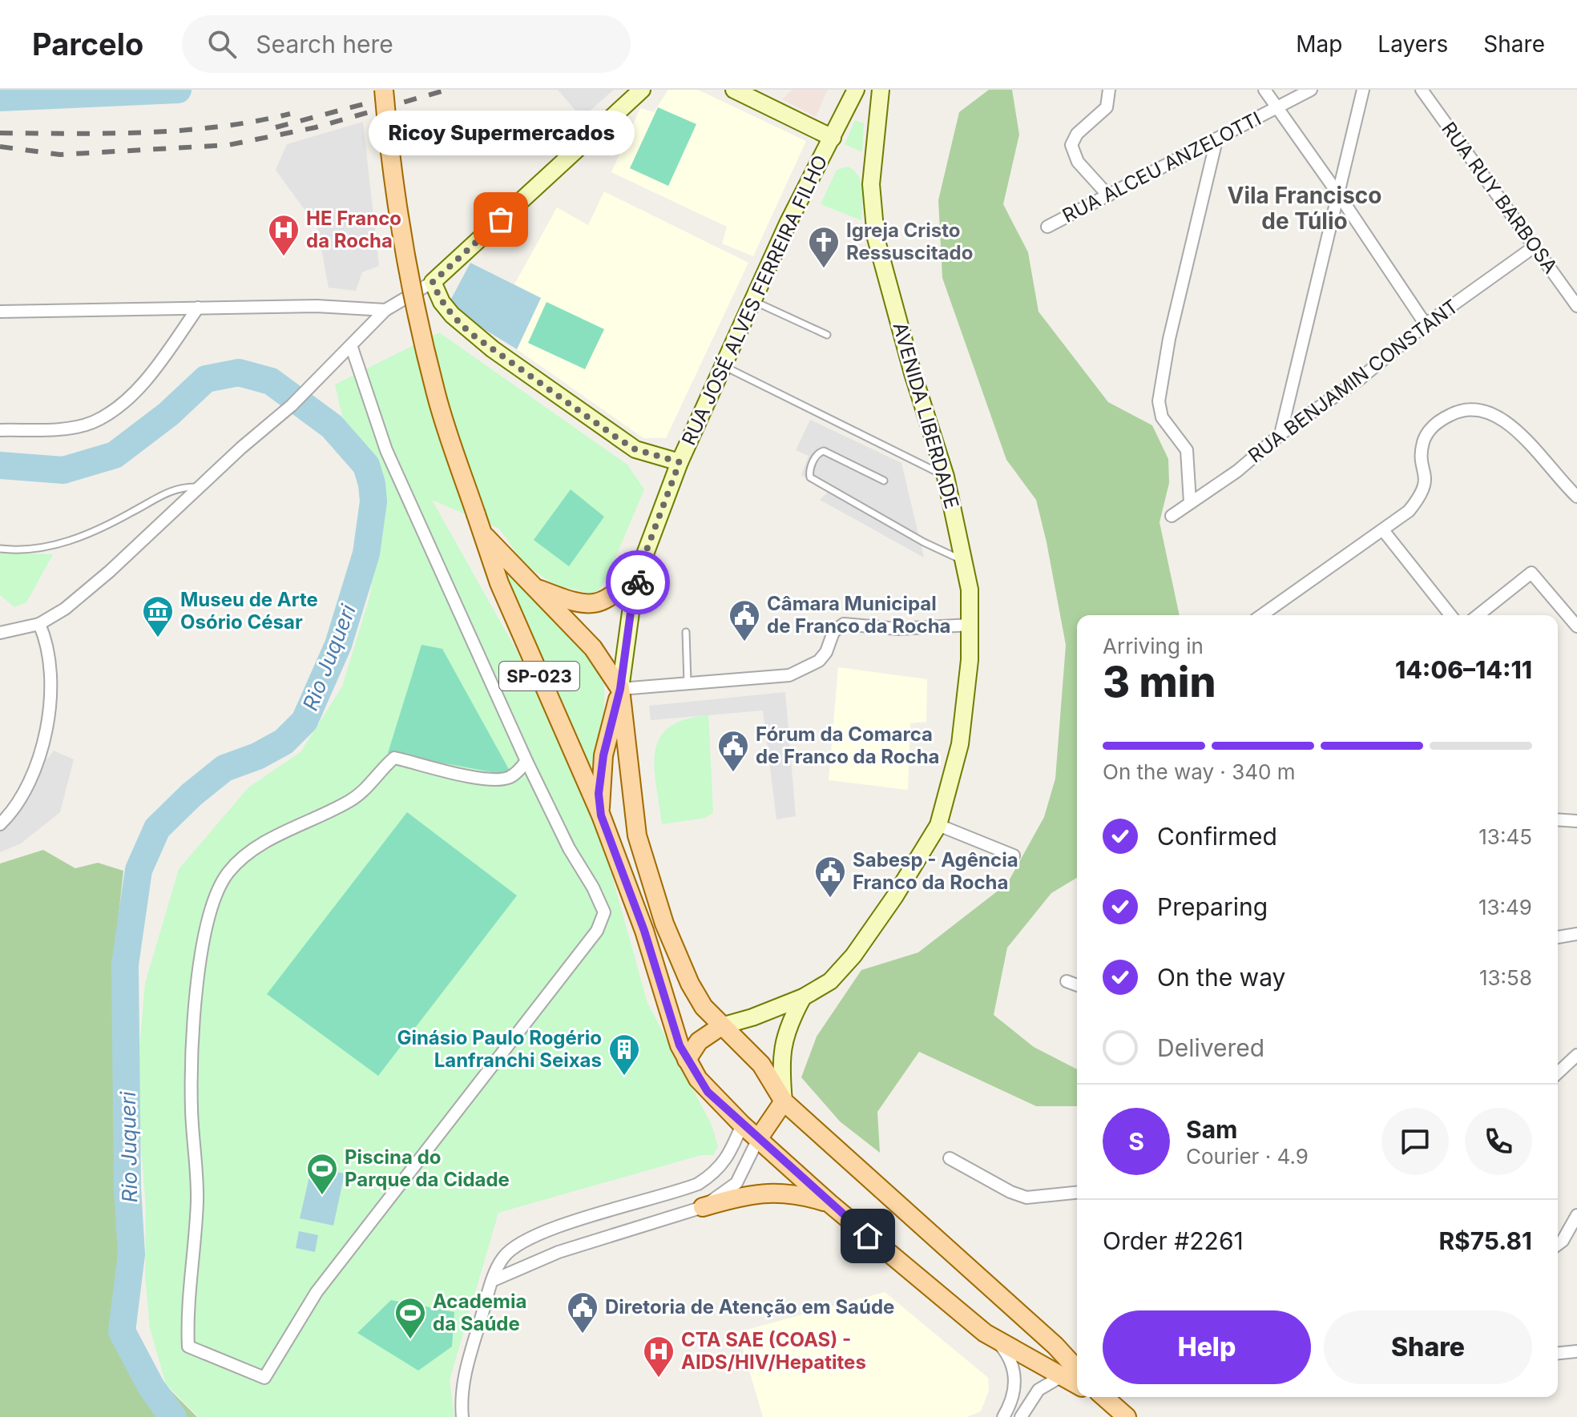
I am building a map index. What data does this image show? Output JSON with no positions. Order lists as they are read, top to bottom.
{
  "streets": {
    "main road": ["RUA JOSÉ ALVES FERREIRA FILHO", "AVENIDA LIBERDADE", "SP-023"],
    "street": ["RUA ALCEU ANZELOTTI", "RUA RUY BARBOSA", "RUA BENJAMIN CONSTANT"]
  },
  "crossings": [
    ["RUA RUY BARBOSA", "RUA BENJAMIN CONSTANT"],
    ["RUA JOSÉ ALVES FERREIRA FILHO", "AVENIDA LIBERDADE"],
    ["RUA JOSÉ ALVES FERREIRA FILHO", "SP-023"],
    ["AVENIDA LIBERDADE", "SP-023"]
  ],
  "districts": ["Vila Francisco de Túlio"],
  "water": ["Rio Juqueri"],
  "places": {
    "other": ["Ricoy Supermercados"],
    "hospital": ["HE Franco da Rocha", "CTA SAE (COAS) - AIDS/HIV/Hepatites"],
    "church": ["Igreja Cristo Ressuscitado"],
    "museum": ["Museu de Arte Osório César"],
    "public building": [
      "Câmara Municipal de Franco da Rocha",
      "Fórum da Comarca de Franco da Rocha",
      "Sabesp - Agência Franco da Rocha",
      "Diretoria de Atenção em Saúde"
    ],
    "building": ["Ginásio Paulo Rogério Lanfranchi Seixas"],
    "sports": ["Piscina do Parque da Cidade", "Academia da Saúde"]
  },
  "page": {
    "header": "Parcelo",
    "search": "Search here",
    "nav": ["Map", "Layers", "Share"],
    "bubble": "Ricoy Supermercados",
    "heading": ["3 min", "Arriving in", "14:06–14:11"],
    "panel": [
      "Sam",
      "Courier · 4.9",
      "Order #2261",
      "R$75.81"
    ],
    "bar": "On the way · 340 m",
    "list": [
      ["Confirmed", "13:45"],
      ["Preparing", "13:49"],
      ["On the way", "13:58"],
      "Delivered"
    ],
    "round": "S",
    "buttons": ["Help", "Share"]
  }
}
